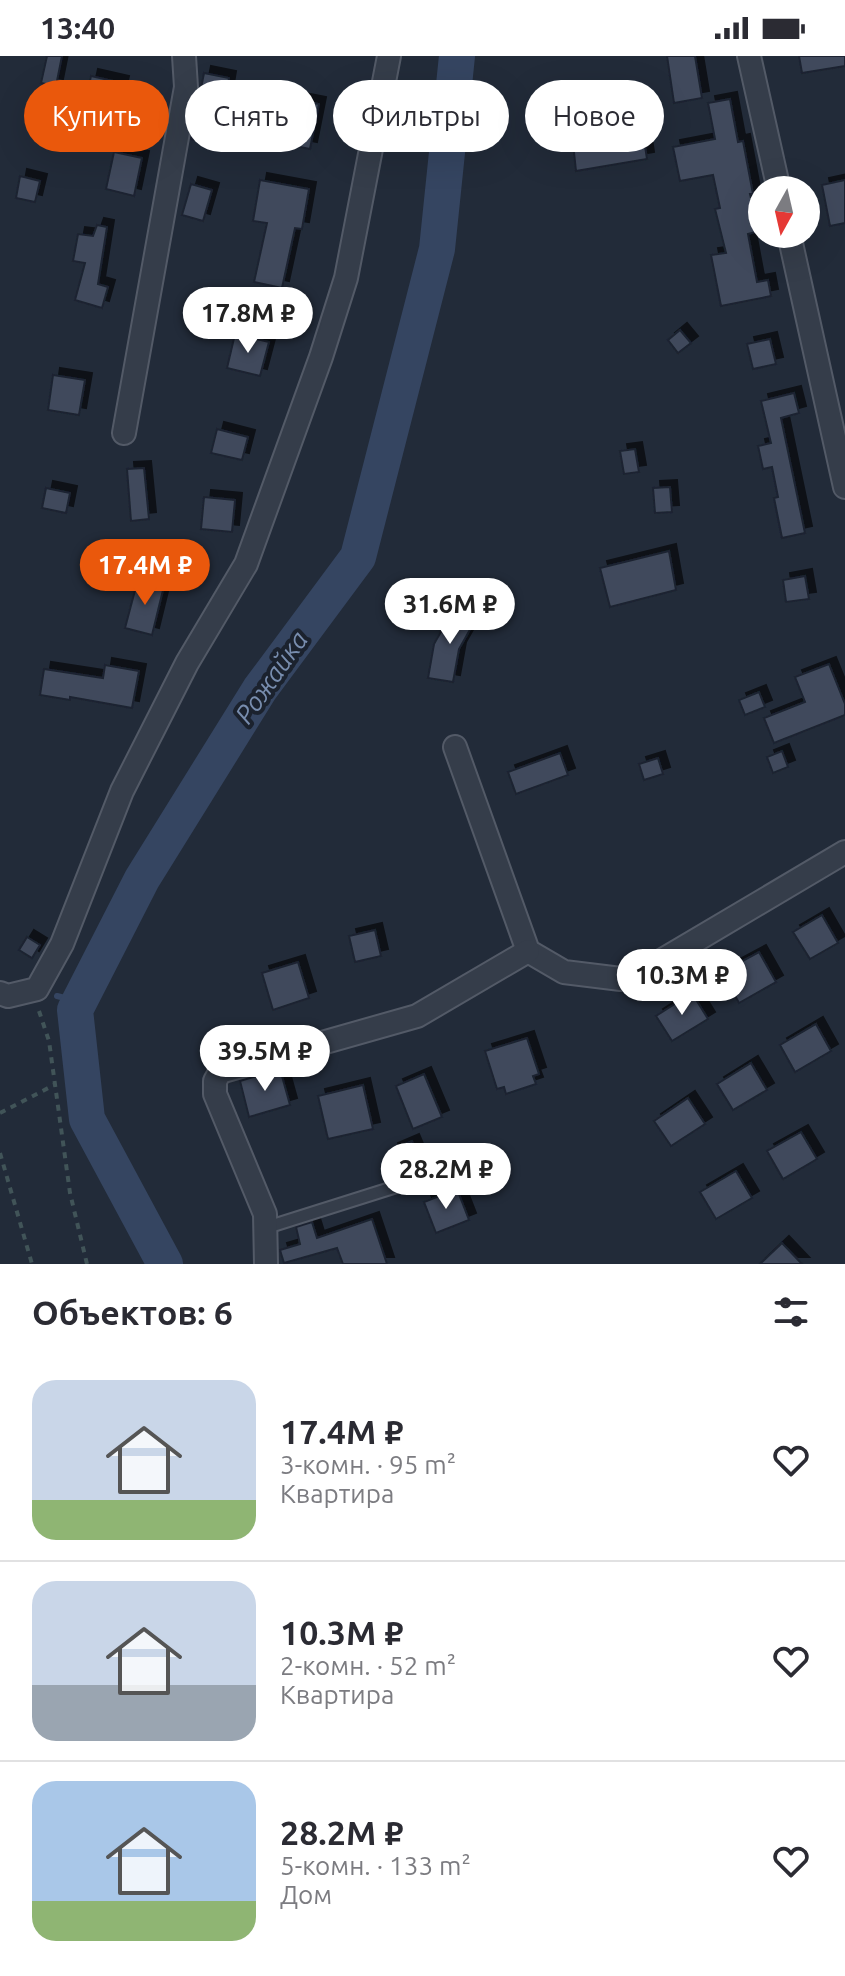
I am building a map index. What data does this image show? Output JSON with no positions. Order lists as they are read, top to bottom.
{
  "water": ["Рожайка"],
  "north": "bottom",
  "page": {
    "status": "13:40",
    "chip": [
      "Купить",
      "Снять",
      "Фильтры",
      "Новое"
    ],
    "price": [
      "17.8M ₽",
      "17.4M ₽",
      "31.6M ₽",
      "10.3M ₽",
      "39.5M ₽",
      "28.2M ₽"
    ],
    "heading": "Объектов: 6",
    "list": [
      {
        "name": "17.4M ₽",
        "note": "3-комн. · 95 m² · Квартира"
      },
      {
        "name": "10.3M ₽",
        "note": "2-комн. · 52 m² · Квартира"
      },
      {
        "name": "28.2M ₽",
        "note": "5-комн. · 133 m² · Дом"
      }
    ]
  }
}
